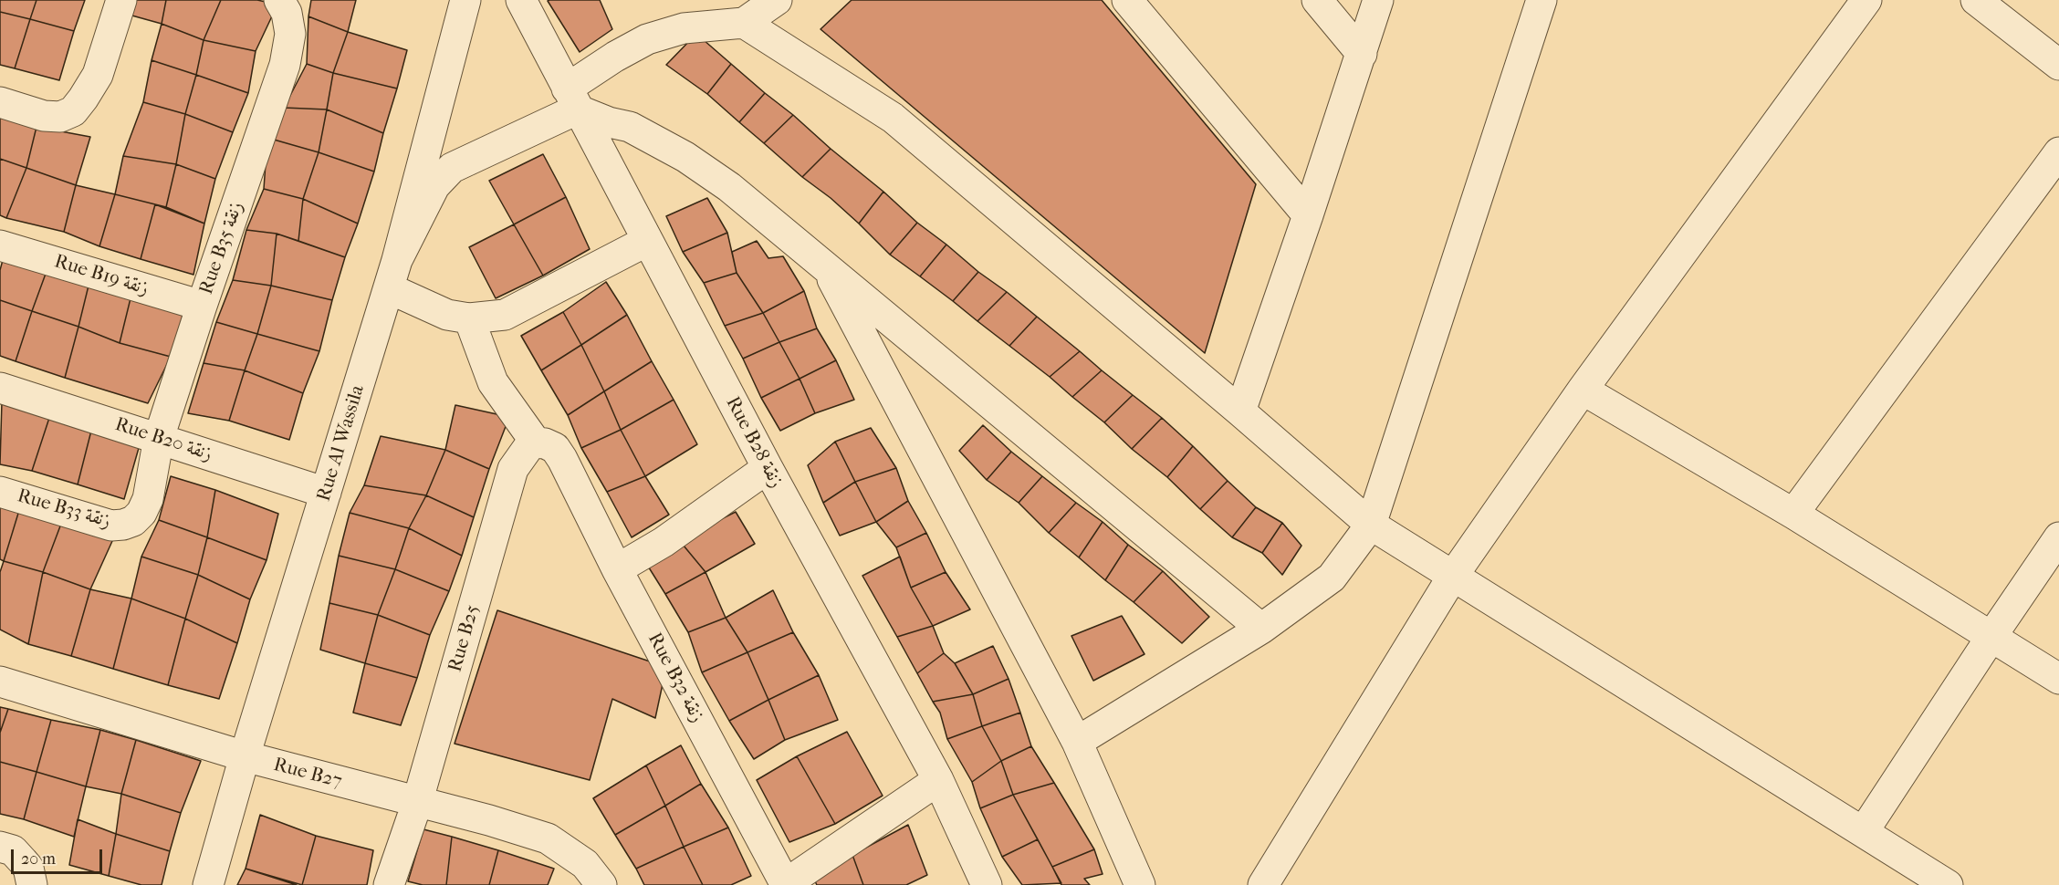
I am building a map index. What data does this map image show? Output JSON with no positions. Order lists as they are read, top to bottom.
{
  "streets": {
    "street": [
      "Rue B35 زنقة",
      "Rue B19 زنقة",
      "Rue B20 زنقة",
      "Rue B28 زنقة",
      "Rue Al Wassila",
      "Rue B33 زنقة",
      "Rue B25",
      "Rue B32 زنقة",
      "Rue B27"
    ]
  },
  "crossings": [
    ["Rue B35 زنقة", "Rue B19 زنقة"],
    ["Rue B35 زنقة", "Rue B20 زنقة"],
    ["Rue B35 زنقة", "Rue B33 زنقة"],
    ["Rue B20 زنقة", "Rue Al Wassila"],
    ["Rue B28 زنقة", "Rue B32 زنقة"],
    ["Rue Al Wassila", "Rue B27"],
    ["Rue B25", "Rue B32 زنقة"],
    ["Rue B25", "Rue B27"]
  ],
  "scale_bar": "20 m"
}
